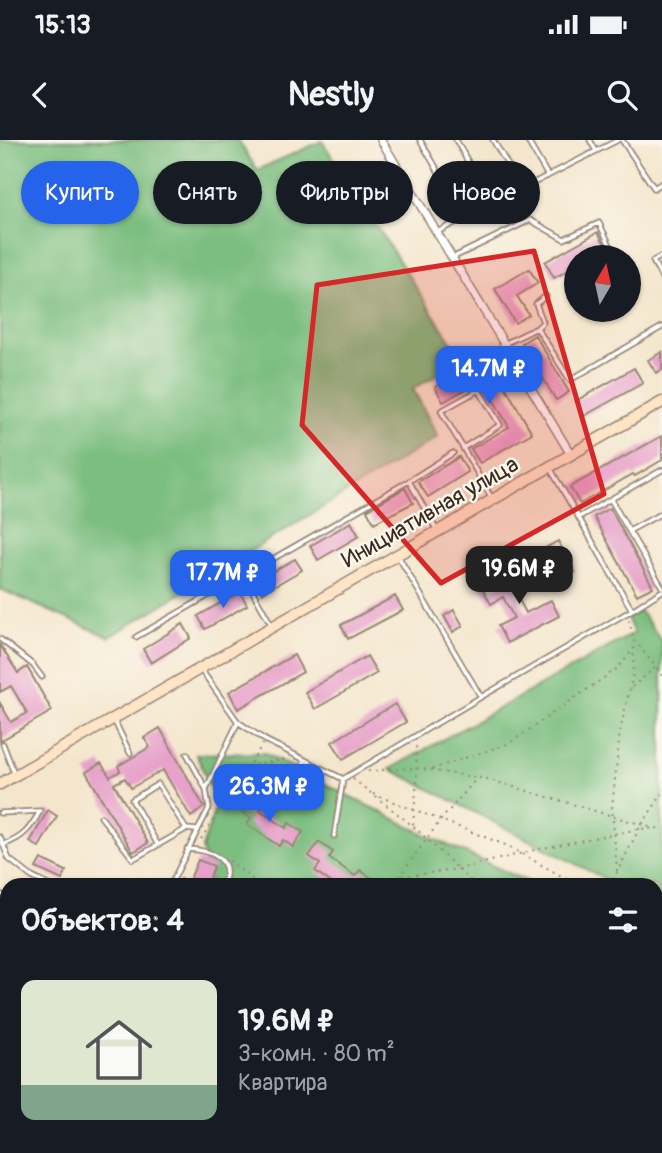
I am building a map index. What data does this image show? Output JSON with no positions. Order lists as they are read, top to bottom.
{
  "streets": {
    "main road": ["Инициативная улица"]
  },
  "north": "top",
  "page": {
    "status": "15:13",
    "header": "Nestly",
    "chip": [
      "Купить",
      "Снять",
      "Фильтры",
      "Новое"
    ],
    "price": [
      "14.7M ₽",
      "19.6M ₽",
      "17.7M ₽",
      "26.3M ₽"
    ],
    "heading": "Объектов: 4",
    "list": [
      {
        "name": "19.6M ₽",
        "note": "3-комн. · 80 m² · Квартира"
      }
    ]
  }
}
